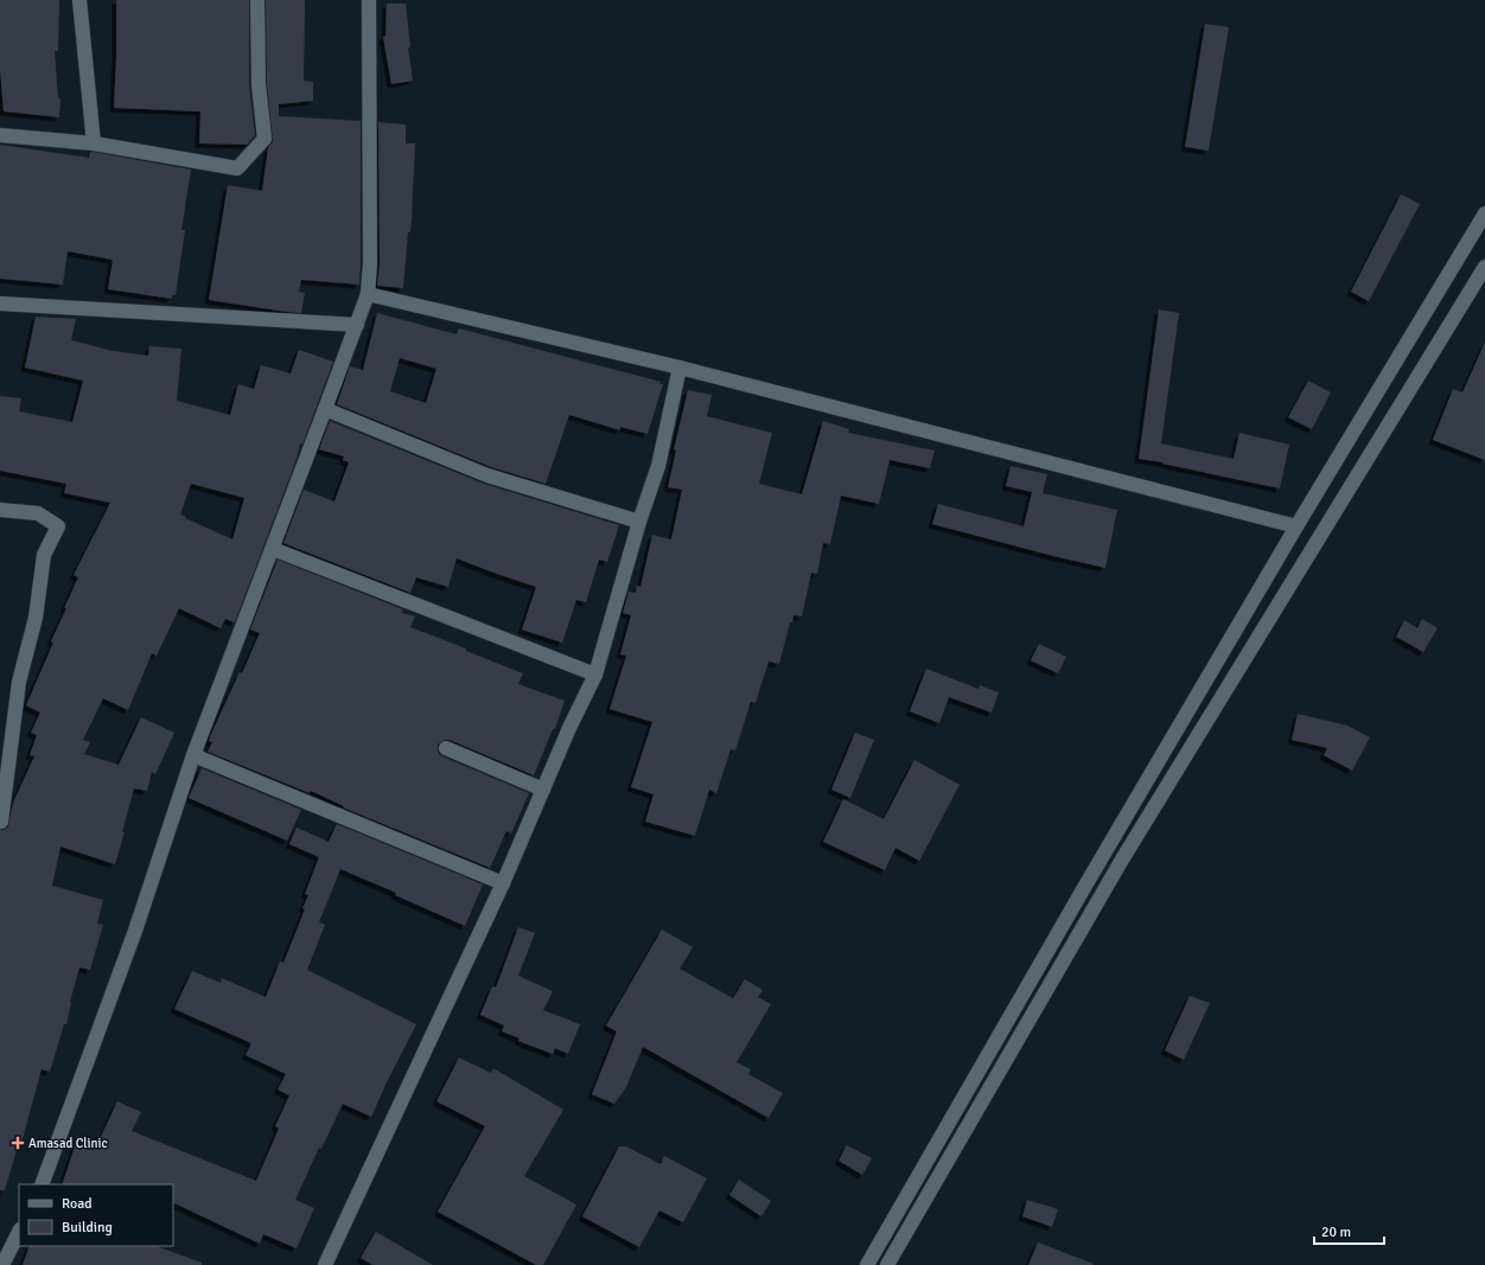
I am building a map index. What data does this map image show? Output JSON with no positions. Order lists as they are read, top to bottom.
{
  "places": {
    "health": ["Amasad Clinic"]
  },
  "legend": ["Road", "Building"],
  "scale_bar": "20 m"
}
